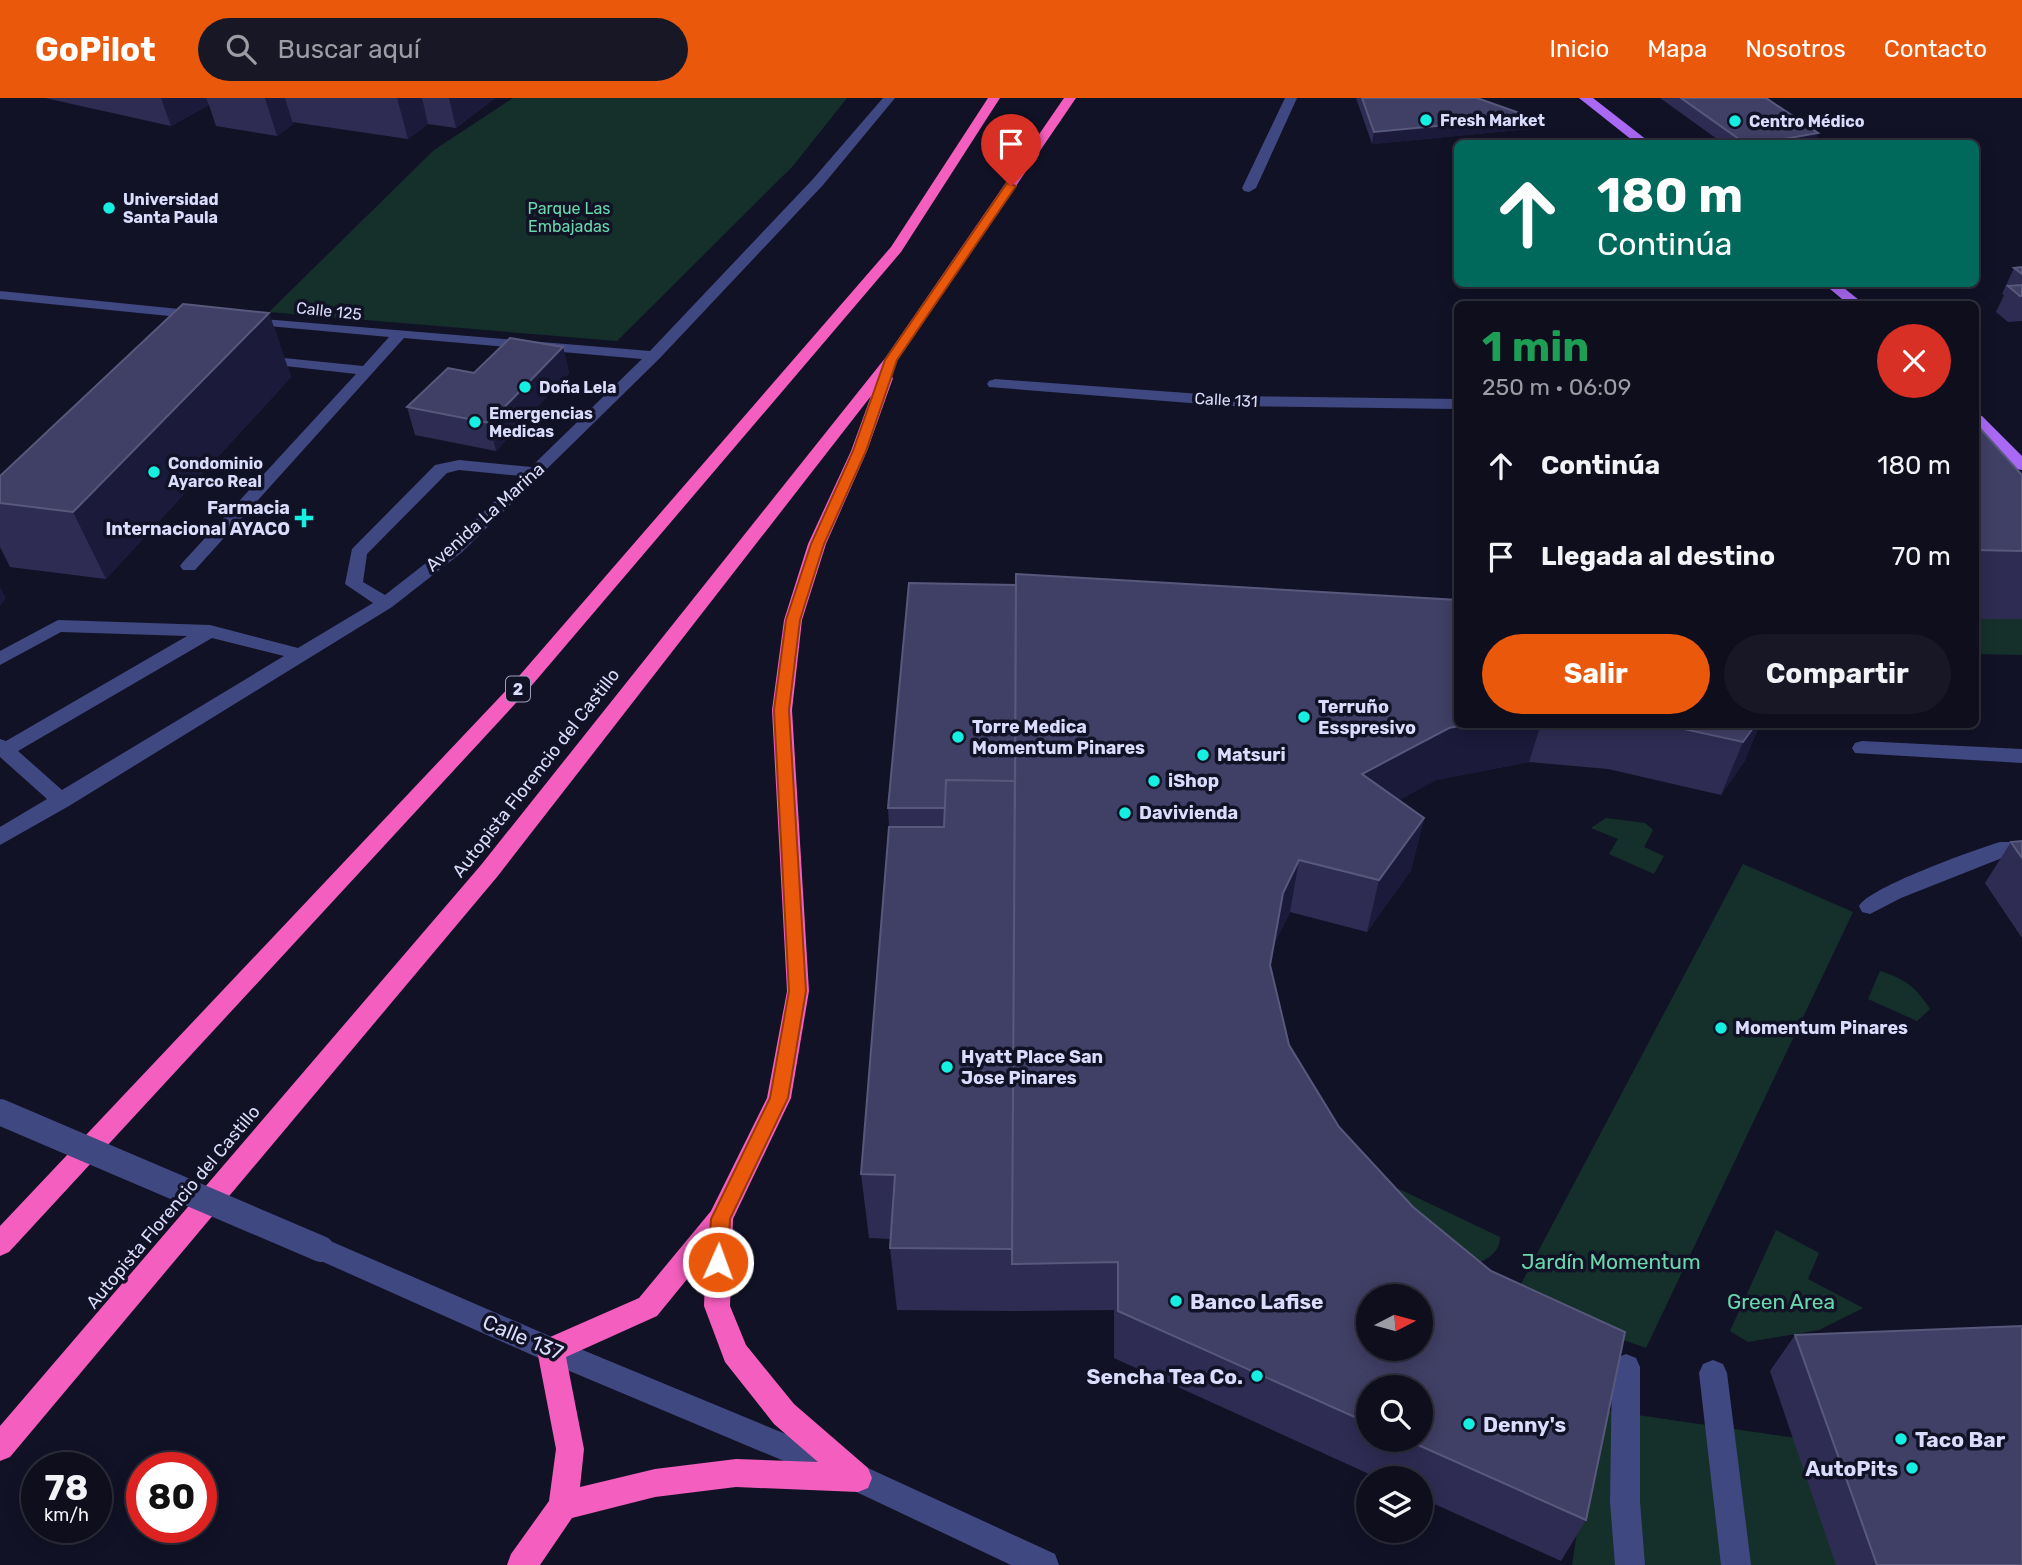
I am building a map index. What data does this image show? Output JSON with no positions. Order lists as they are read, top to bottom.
{
  "streets": {
    "highway": ["2", "Autopista Florencio del Castillo"],
    "street": [
      "Calle 125",
      "Calle 131",
      "Avenida La Marina",
      "Calle 137"
    ]
  },
  "crossings": [
    ["Calle 125", "Avenida La Marina"]
  ],
  "parks": ["Parque Las Embajadas", "Jardín Momentum", "Green Area"],
  "places": {
    "other": [
      "Fresh Market",
      "Centro Médico",
      "Universidad Santa Paula",
      "Doña Lela",
      "Emergencias Medicas",
      "Condominio Ayarco Real",
      "Terruño Esspresivo",
      "Torre Medica Momentum Pinares",
      "Matsuri",
      "iShop",
      "Davivienda",
      "Momentum Pinares",
      "Hyatt Place San Jose Pinares",
      "Banco Lafise",
      "Sencha Tea Co.",
      "Denny's",
      "Taco Bar",
      "AutoPits"
    ],
    "health": ["Farmacia Internacional AYACO"]
  },
  "north": "right",
  "page": {
    "header": "GoPilot",
    "search": "Buscar aquí",
    "nav": [
      "Inicio",
      "Mapa",
      "Nosotros",
      "Contacto"
    ],
    "turn": ["180 m", "Continúa"],
    "heading": ["1 min", "250 m · 06:09"],
    "list": [
      {
        "name": "Continúa",
        "value": "180 m"
      },
      {
        "name": "Llegada al destino",
        "value": "70 m"
      }
    ],
    "buttons": ["Salir", "Compartir"],
    "speed": "78 km/h",
    "limit": "80"
  }
}
